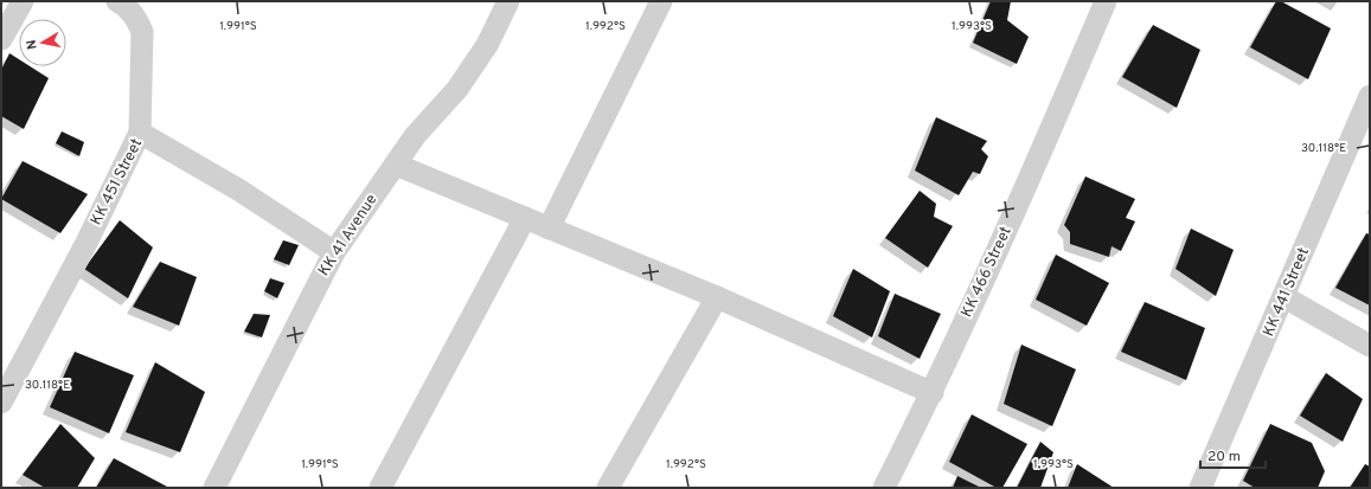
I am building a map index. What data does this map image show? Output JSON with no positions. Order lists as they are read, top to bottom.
{
  "streets": {
    "street": [
      "KK 451 Street",
      "KK 41 Avenue",
      "KK 466 Street",
      "KK 441 Street"
    ]
  },
  "crossings": [
    ["KK 451 Street", "KK 41 Avenue"]
  ],
  "scale_bar": "20 m",
  "north": "left",
  "coordinates": [
    "1.991°S",
    "1.992°S",
    "1.993°S",
    "30.118°E"
  ]
}
